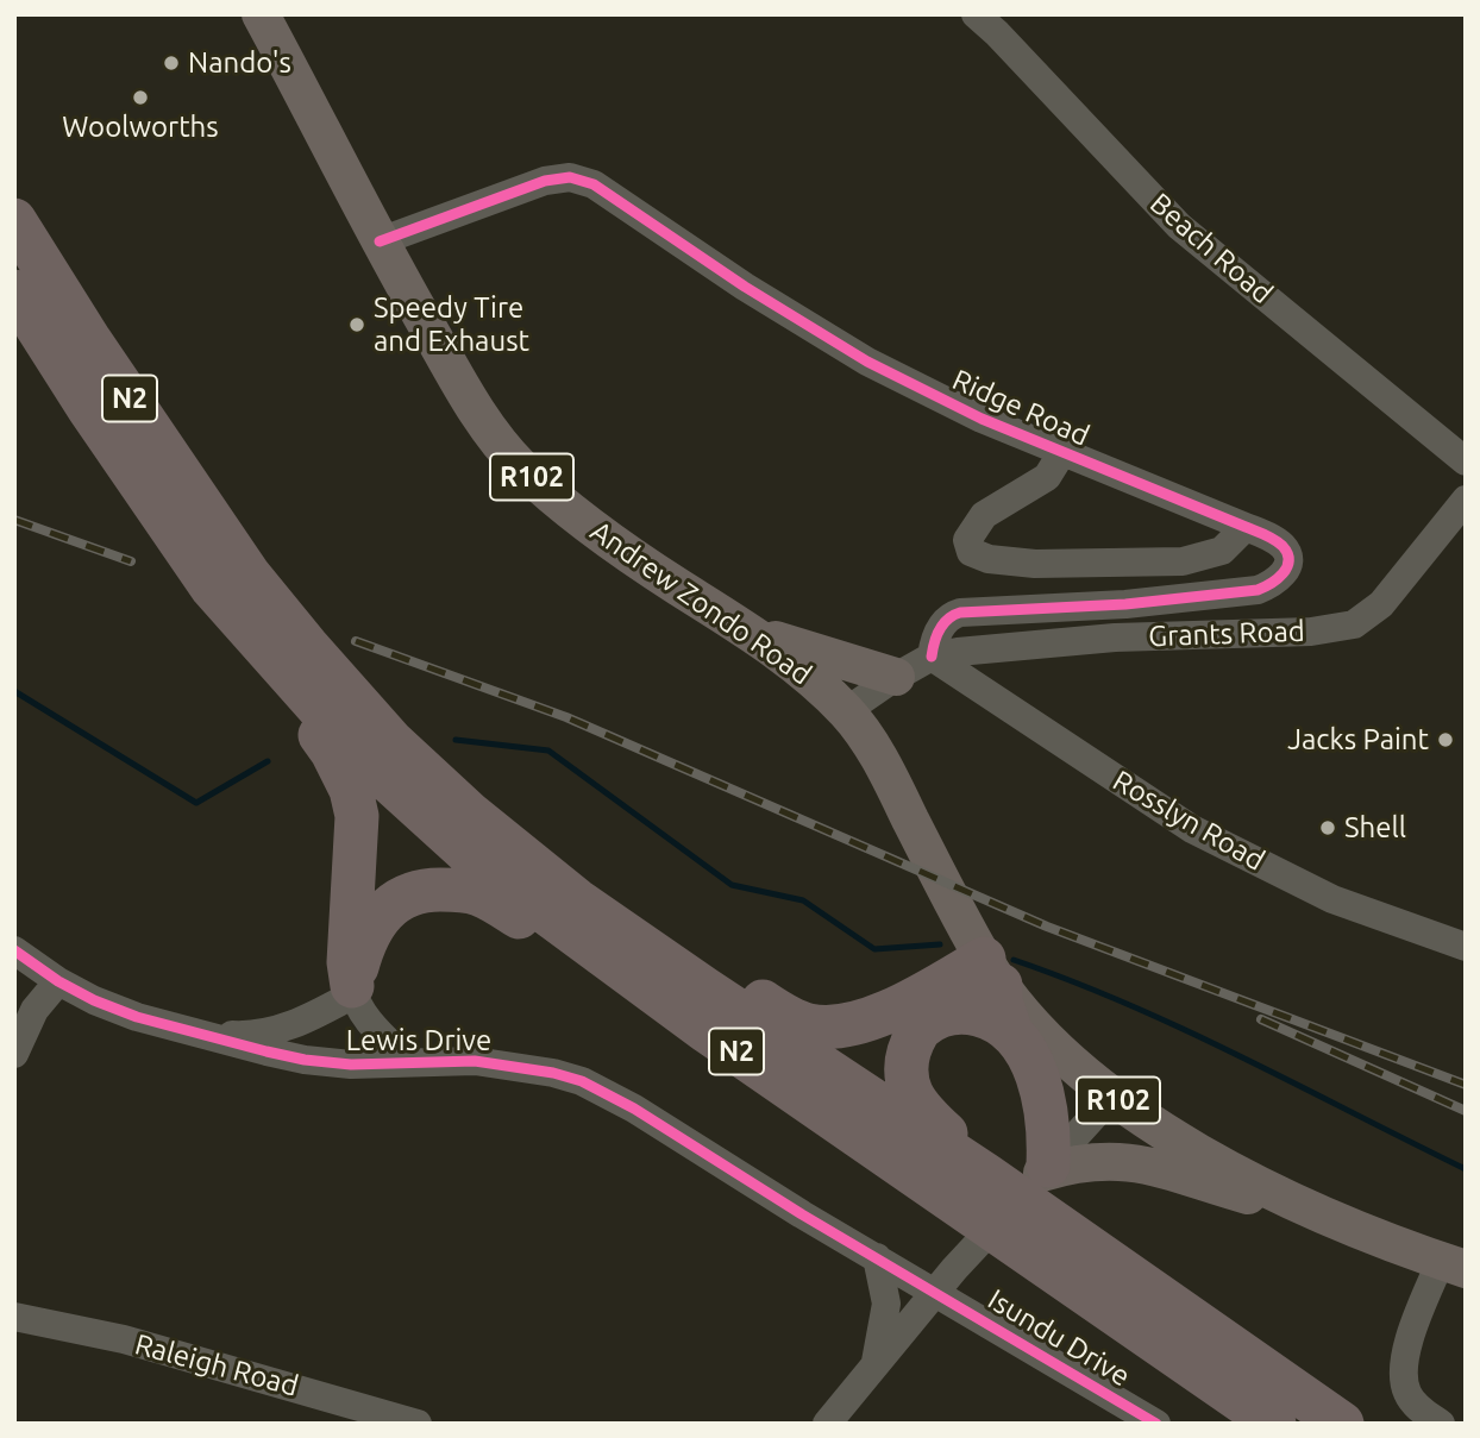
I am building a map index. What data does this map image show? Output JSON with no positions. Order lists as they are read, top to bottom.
{
  "streets": {
    "highway": ["N2"],
    "main road": ["R102", "Andrew Zondo Road"],
    "street": [
      "Beach Road",
      "Ridge Road",
      "Grants Road",
      "Rosslyn Road",
      "Lewis Drive",
      "Isundu Drive",
      "Raleigh Road"
    ]
  },
  "crossings": [
    ["Ridge Road", "Andrew Zondo Road"],
    ["Ridge Road", "Grants Road"],
    ["Ridge Road", "Rosslyn Road"],
    ["Grants Road", "Rosslyn Road"],
    ["Lewis Drive", "Isundu Drive"]
  ],
  "places": [
    "Nando's",
    "Woolworths",
    "Speedy Tire and Exhaust",
    "Jacks Paint",
    "Shell"
  ]
}
